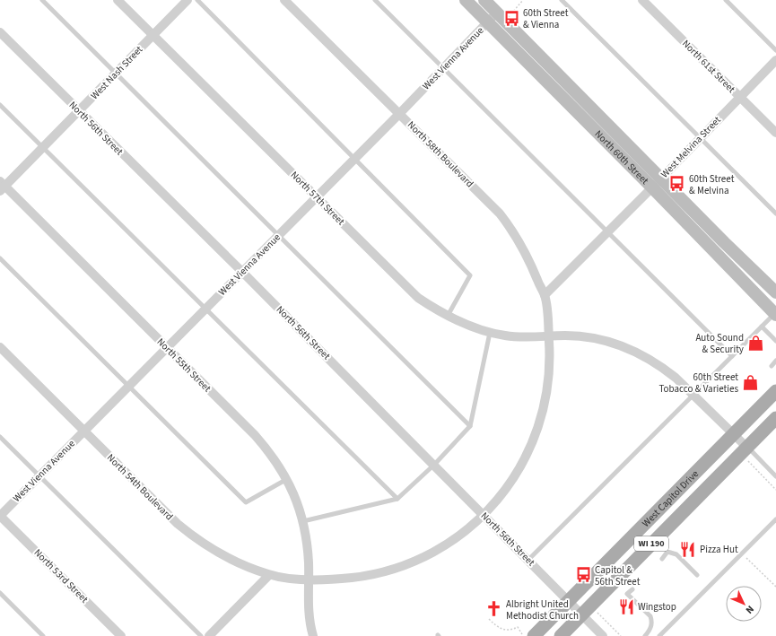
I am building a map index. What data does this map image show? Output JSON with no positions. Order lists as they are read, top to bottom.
{
  "streets": {
    "main road": ["North 60th Street", "West Capitol Drive", "WI 190"],
    "street": [
      "West Vienna Avenue",
      "North 61st Street",
      "West Nash Street",
      "North 56th Street",
      "West Melvina Street",
      "North 58th Boulevard",
      "North 57th Street",
      "North 55th Street",
      "North 54th Boulevard",
      "North 53rd Street"
    ]
  },
  "crossings": [
    ["West Vienna Avenue", "North 56th Street"],
    ["West Vienna Avenue", "North 58th Boulevard"],
    ["West Vienna Avenue", "North 60th Street"],
    ["West Vienna Avenue", "North 57th Street"],
    ["West Vienna Avenue", "North 55th Street"],
    ["West Vienna Avenue", "North 54th Boulevard"],
    ["West Vienna Avenue", "North 53rd Street"],
    ["North 61st Street", "West Melvina Street"],
    ["West Nash Street", "North 56th Street"],
    ["West Nash Street", "North 57th Street"],
    ["West Nash Street", "North 55th Street"],
    ["North 56th Street", "West Capitol Drive"],
    ["West Melvina Street", "North 58th Boulevard"],
    ["West Melvina Street", "North 60th Street"],
    ["North 58th Boulevard", "North 57th Street"],
    ["North 57th Street", "West Capitol Drive"],
    ["North 55th Street", "North 54th Boulevard"]
  ],
  "places": {
    "bus stop": ["60th Street & Vienna", "60th Street & Melvina", "Capitol & 56th Street"],
    "shop": ["Auto Sound & Security", "60th Street Tobacco & Varieties"],
    "restaurant": ["Pizza Hut", "Wingstop"],
    "church": ["Albright United Methodist Church"]
  },
  "north": "bottom right"
}
